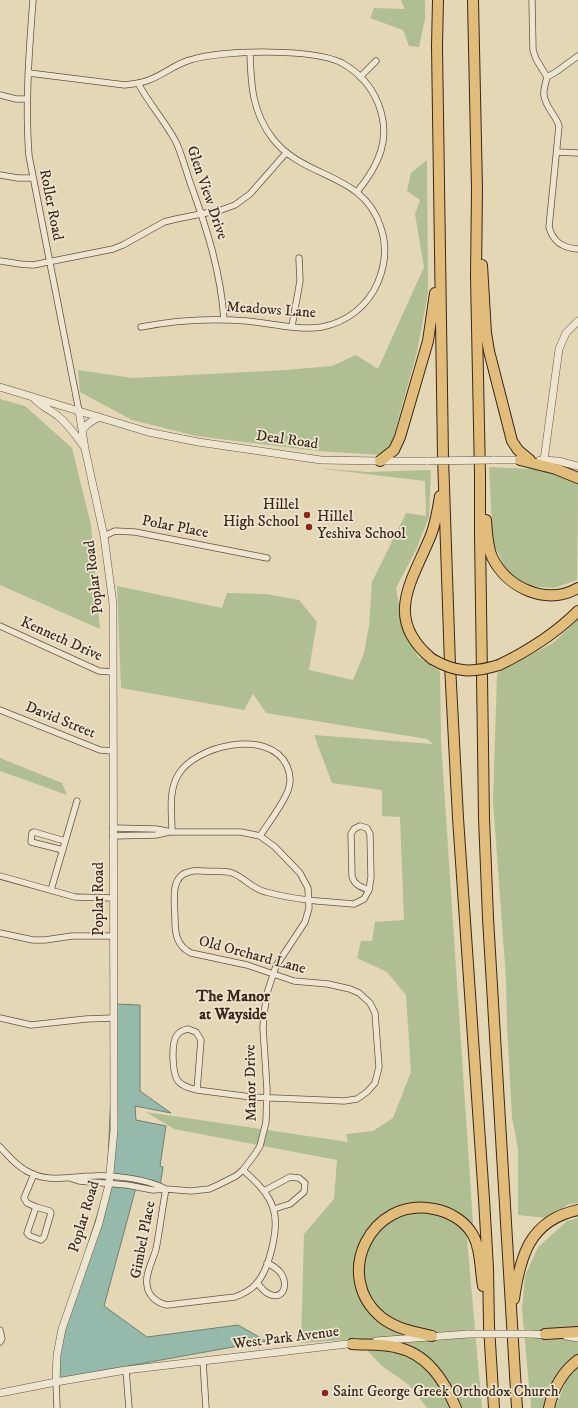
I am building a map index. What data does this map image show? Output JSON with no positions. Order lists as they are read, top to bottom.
{
  "streets": {
    "street": [
      "Glen View Drive",
      "Roller Road",
      "Meadows Lane",
      "Deal Road",
      "Polar Place",
      "Poplar Road",
      "Kenneth Drive",
      "David Street",
      "Old Orchard Lane",
      "Manor Drive",
      "Gimbel Place",
      "West Park Avenue"
    ]
  },
  "crossings": [
    ["Glen View Drive", "Meadows Lane"],
    ["Roller Road", "Deal Road"],
    ["Roller Road", "Poplar Road"],
    ["Deal Road", "Poplar Road"],
    ["Polar Place", "Poplar Road"],
    ["Poplar Road", "Kenneth Drive"],
    ["Poplar Road", "David Street"],
    ["Poplar Road", "Manor Drive"],
    ["Poplar Road", "West Park Avenue"],
    ["Old Orchard Lane", "Manor Drive"],
    ["Manor Drive", "Gimbel Place"]
  ],
  "districts": ["The Manor at Wayside"],
  "places": ["Hillel High School", "Hillel Yeshiva School", "Saint George Greek Orthodox Church"]
}
